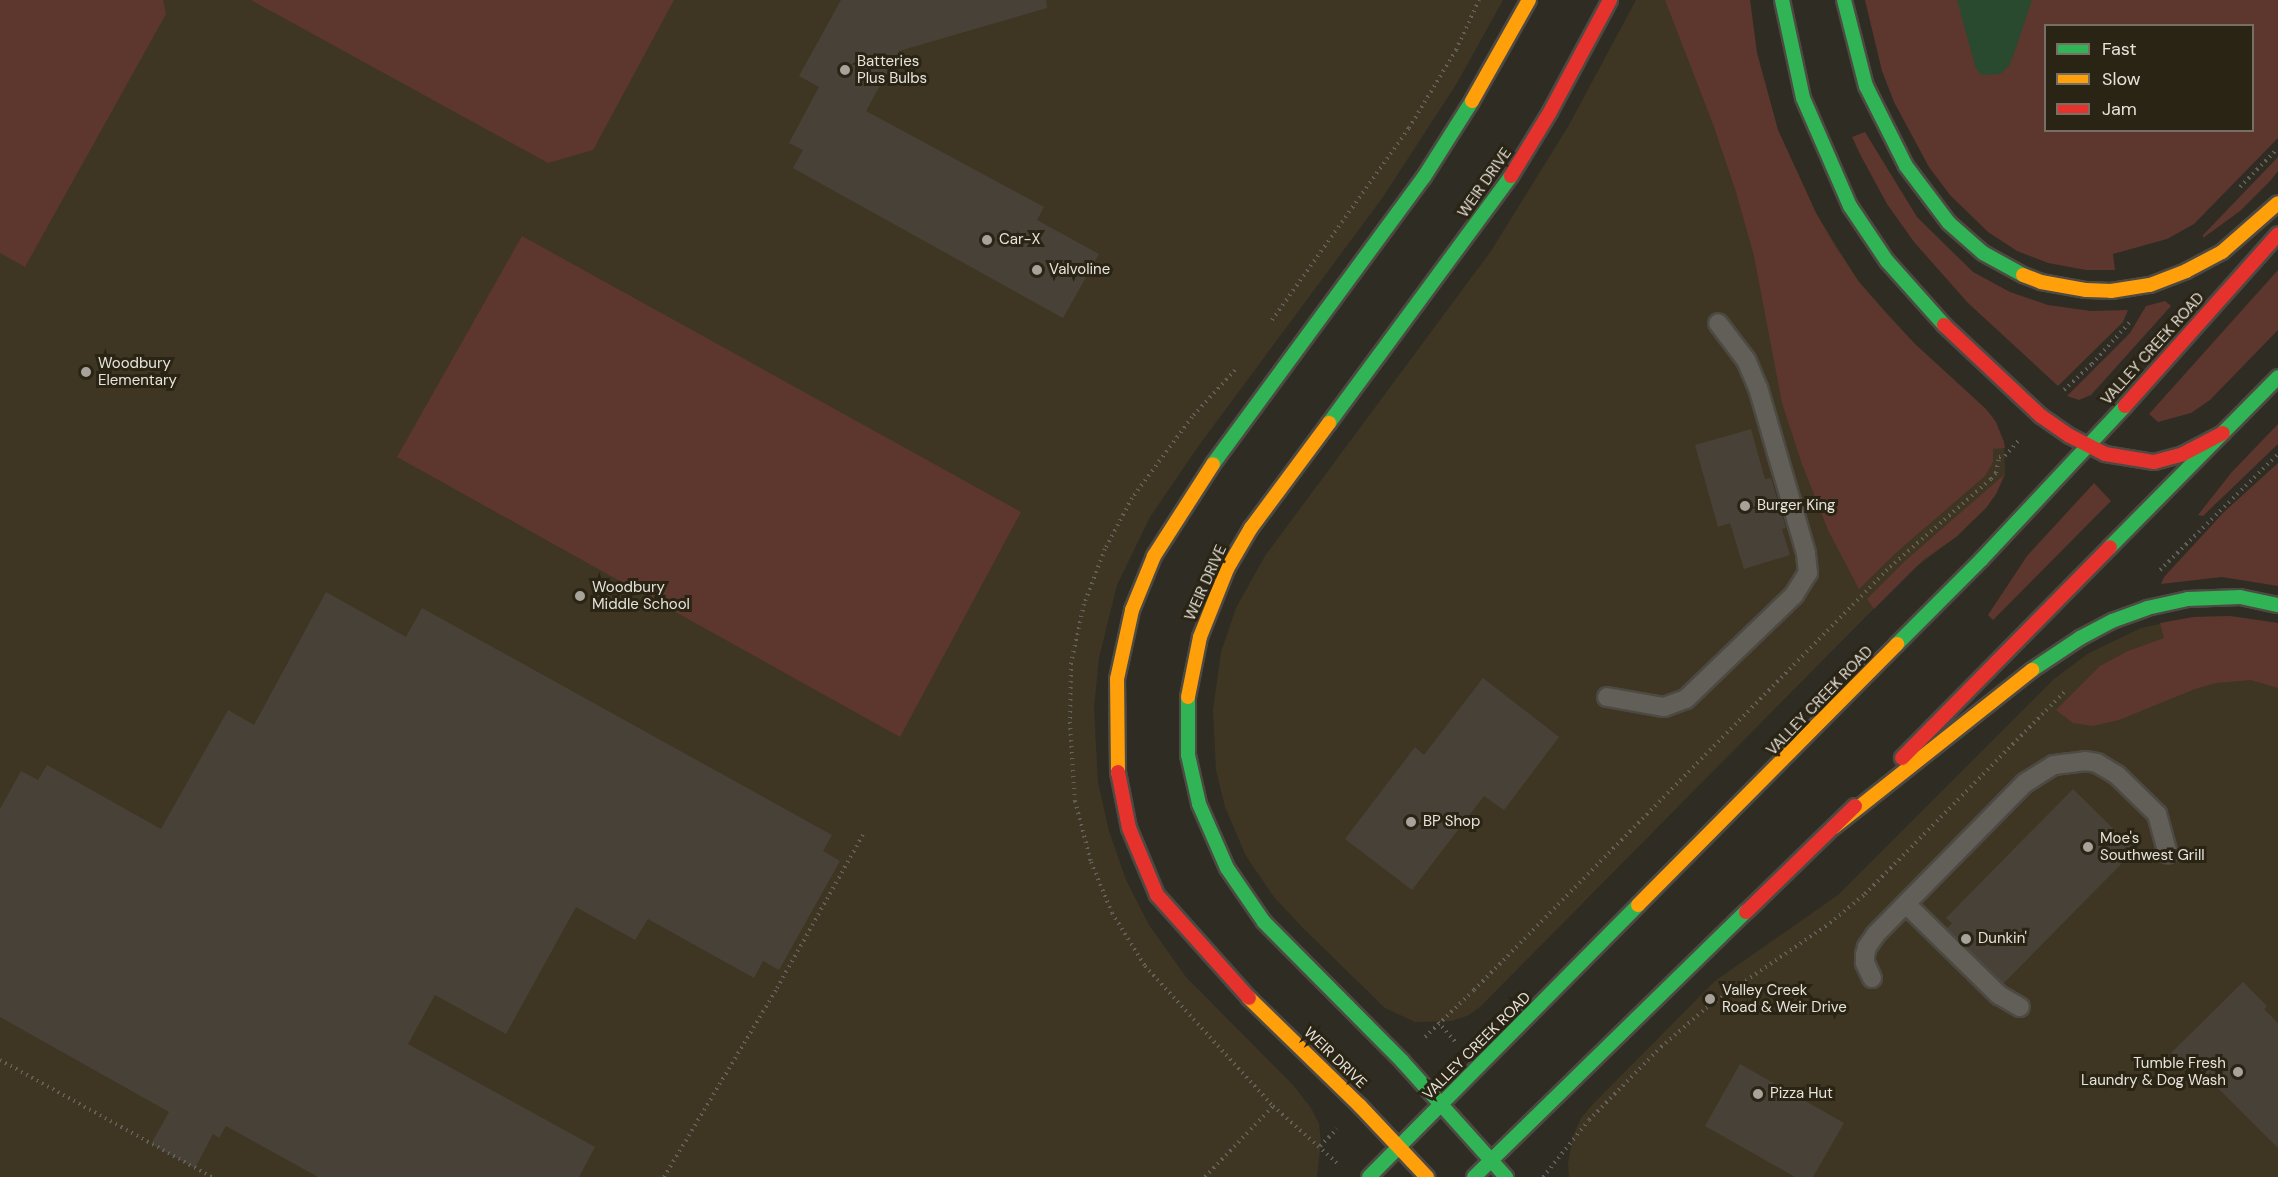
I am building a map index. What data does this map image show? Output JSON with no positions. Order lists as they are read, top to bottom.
{
  "streets": {
    "main road": ["WEIR DRIVE", "VALLEY CREEK ROAD"]
  },
  "crossings": [
    ["WEIR DRIVE", "VALLEY CREEK ROAD"]
  ],
  "places": [
    "Batteries Plus Bulbs",
    "Car-X",
    "Valvoline",
    "Woodbury Elementary",
    "Burger King",
    "Woodbury Middle School",
    "BP Shop",
    "Moe's Southwest Grill",
    "Dunkin'",
    "Valley Creek Road & Weir Drive",
    "Tumble Fresh Laundry & Dog Wash",
    "Pizza Hut"
  ],
  "legend": ["Fast", "Slow", "Jam"]
}
